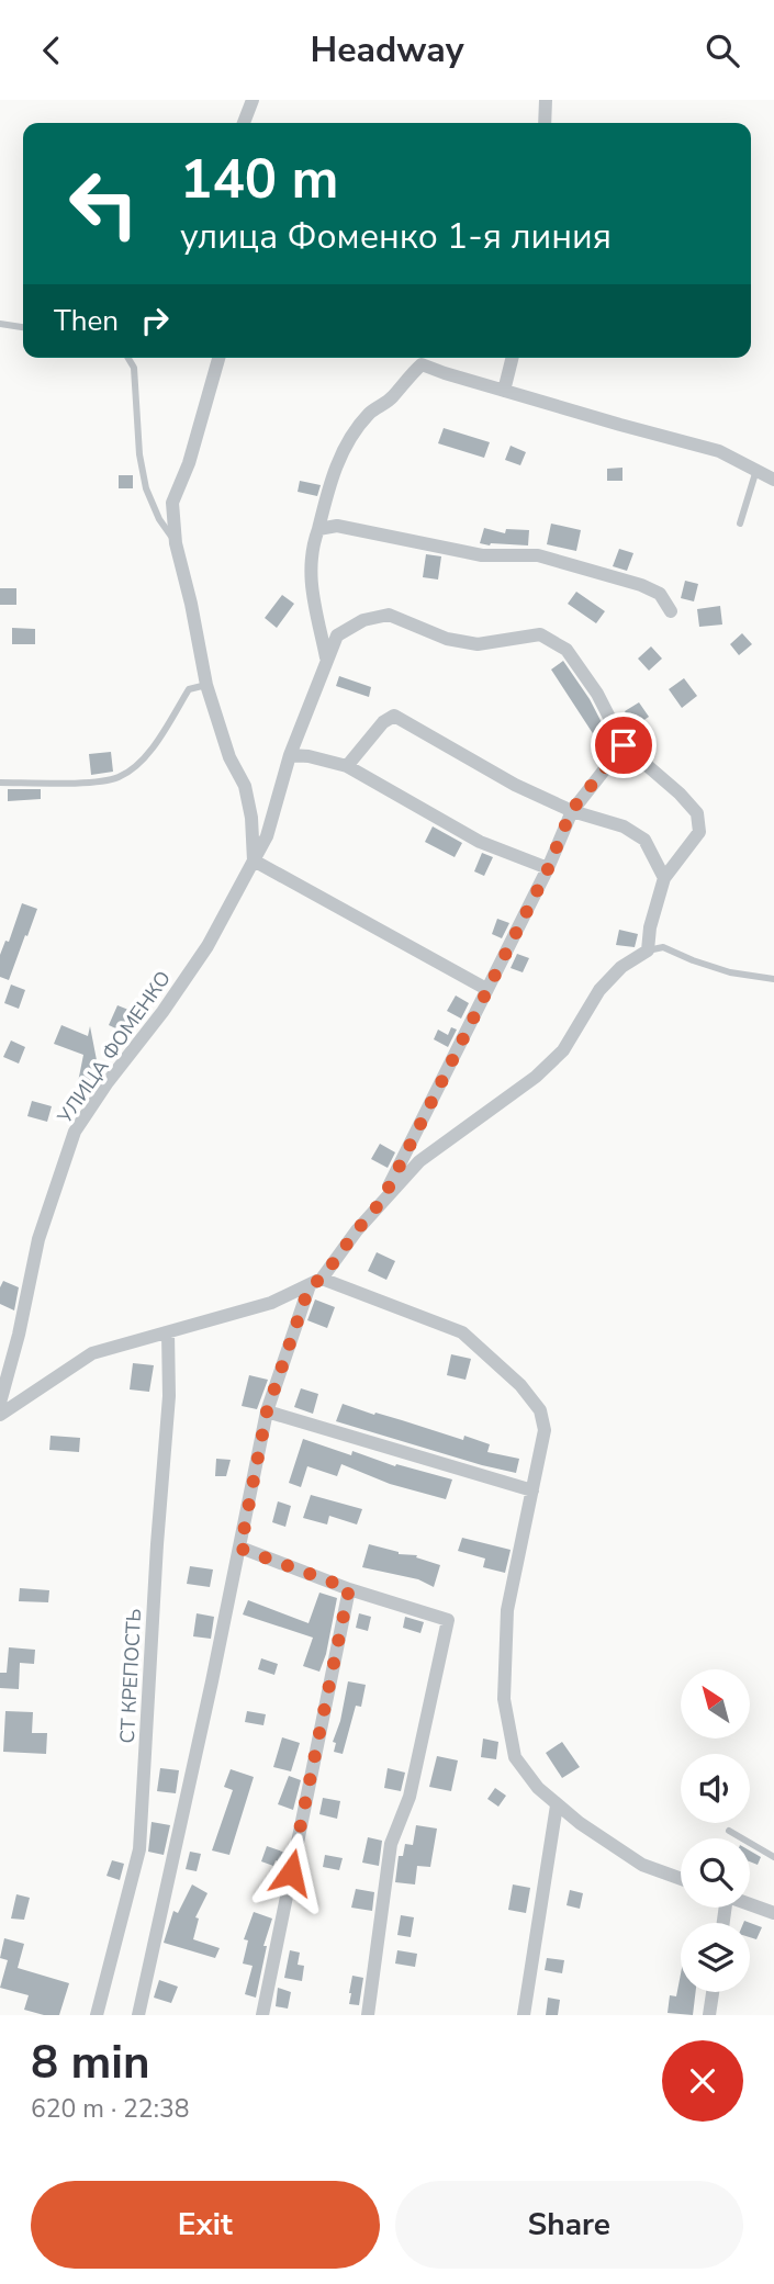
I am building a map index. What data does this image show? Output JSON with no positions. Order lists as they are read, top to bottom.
{
  "streets": {
    "street": ["УЛИЦА ФОМЕНКО", "СТ КРЕПОСТЬ"]
  },
  "north": "top left",
  "page": {
    "header": "Headway",
    "turn": ["140 m", "улица Фоменко 1-я линия"],
    "then": "Then",
    "heading": ["8 min", "620 m · 22:38"],
    "buttons": ["Exit", "Share"]
  }
}
